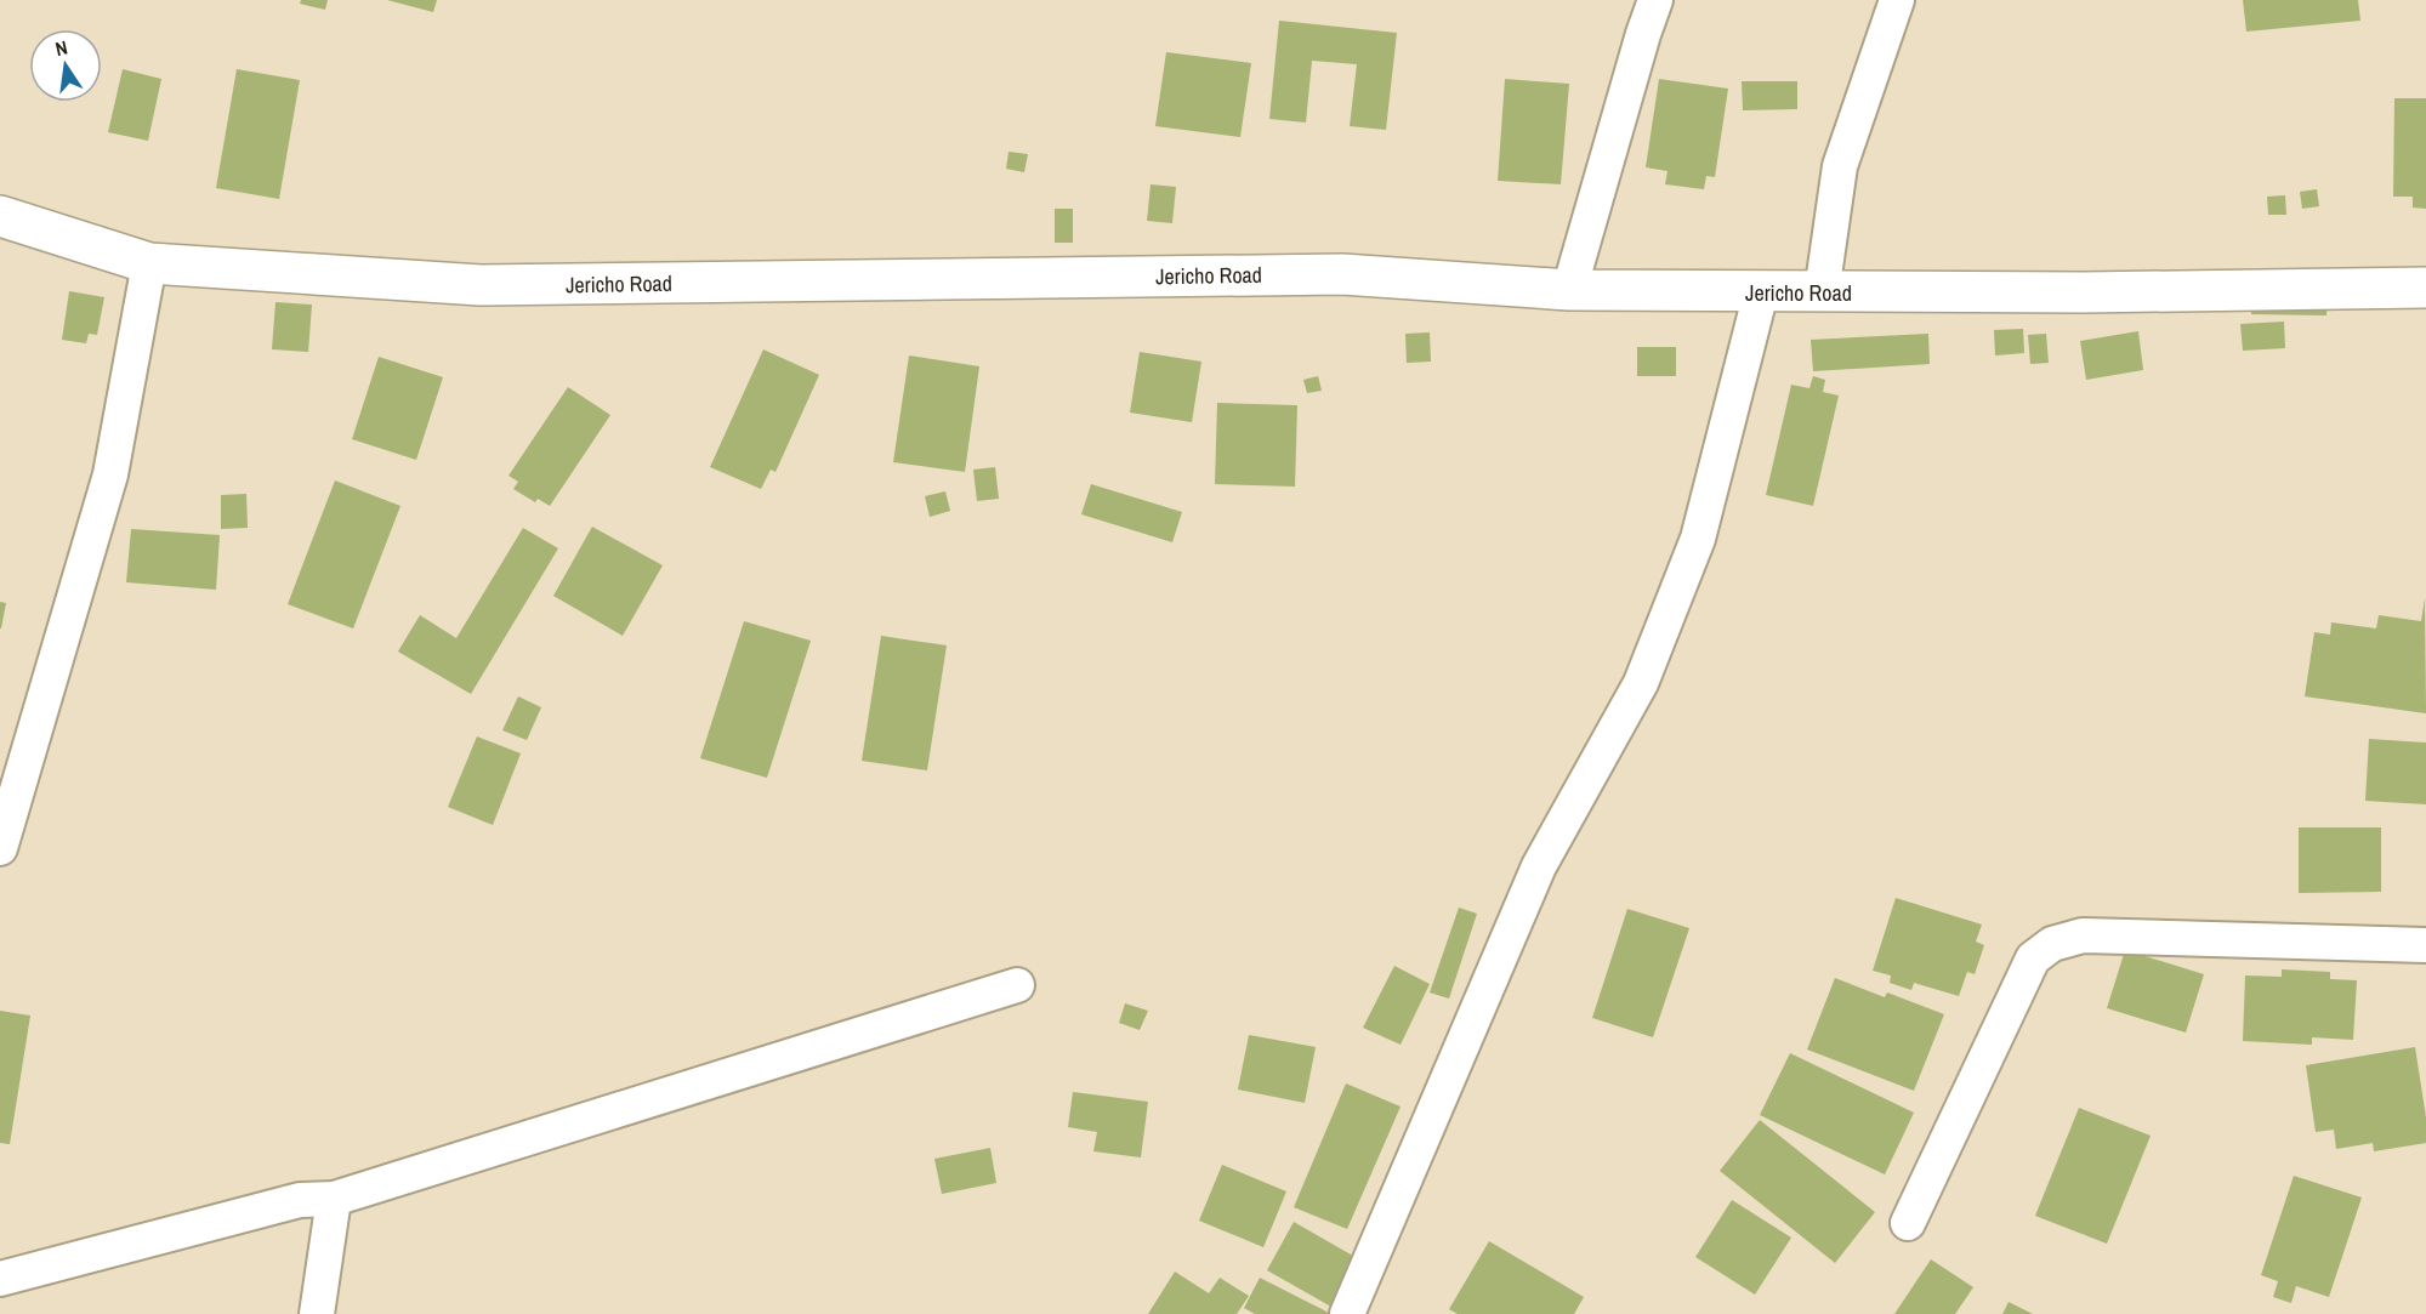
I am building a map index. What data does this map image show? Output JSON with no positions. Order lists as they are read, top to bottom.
{
  "streets": {
    "street": ["Jericho Road"]
  },
  "north": "top"
}
